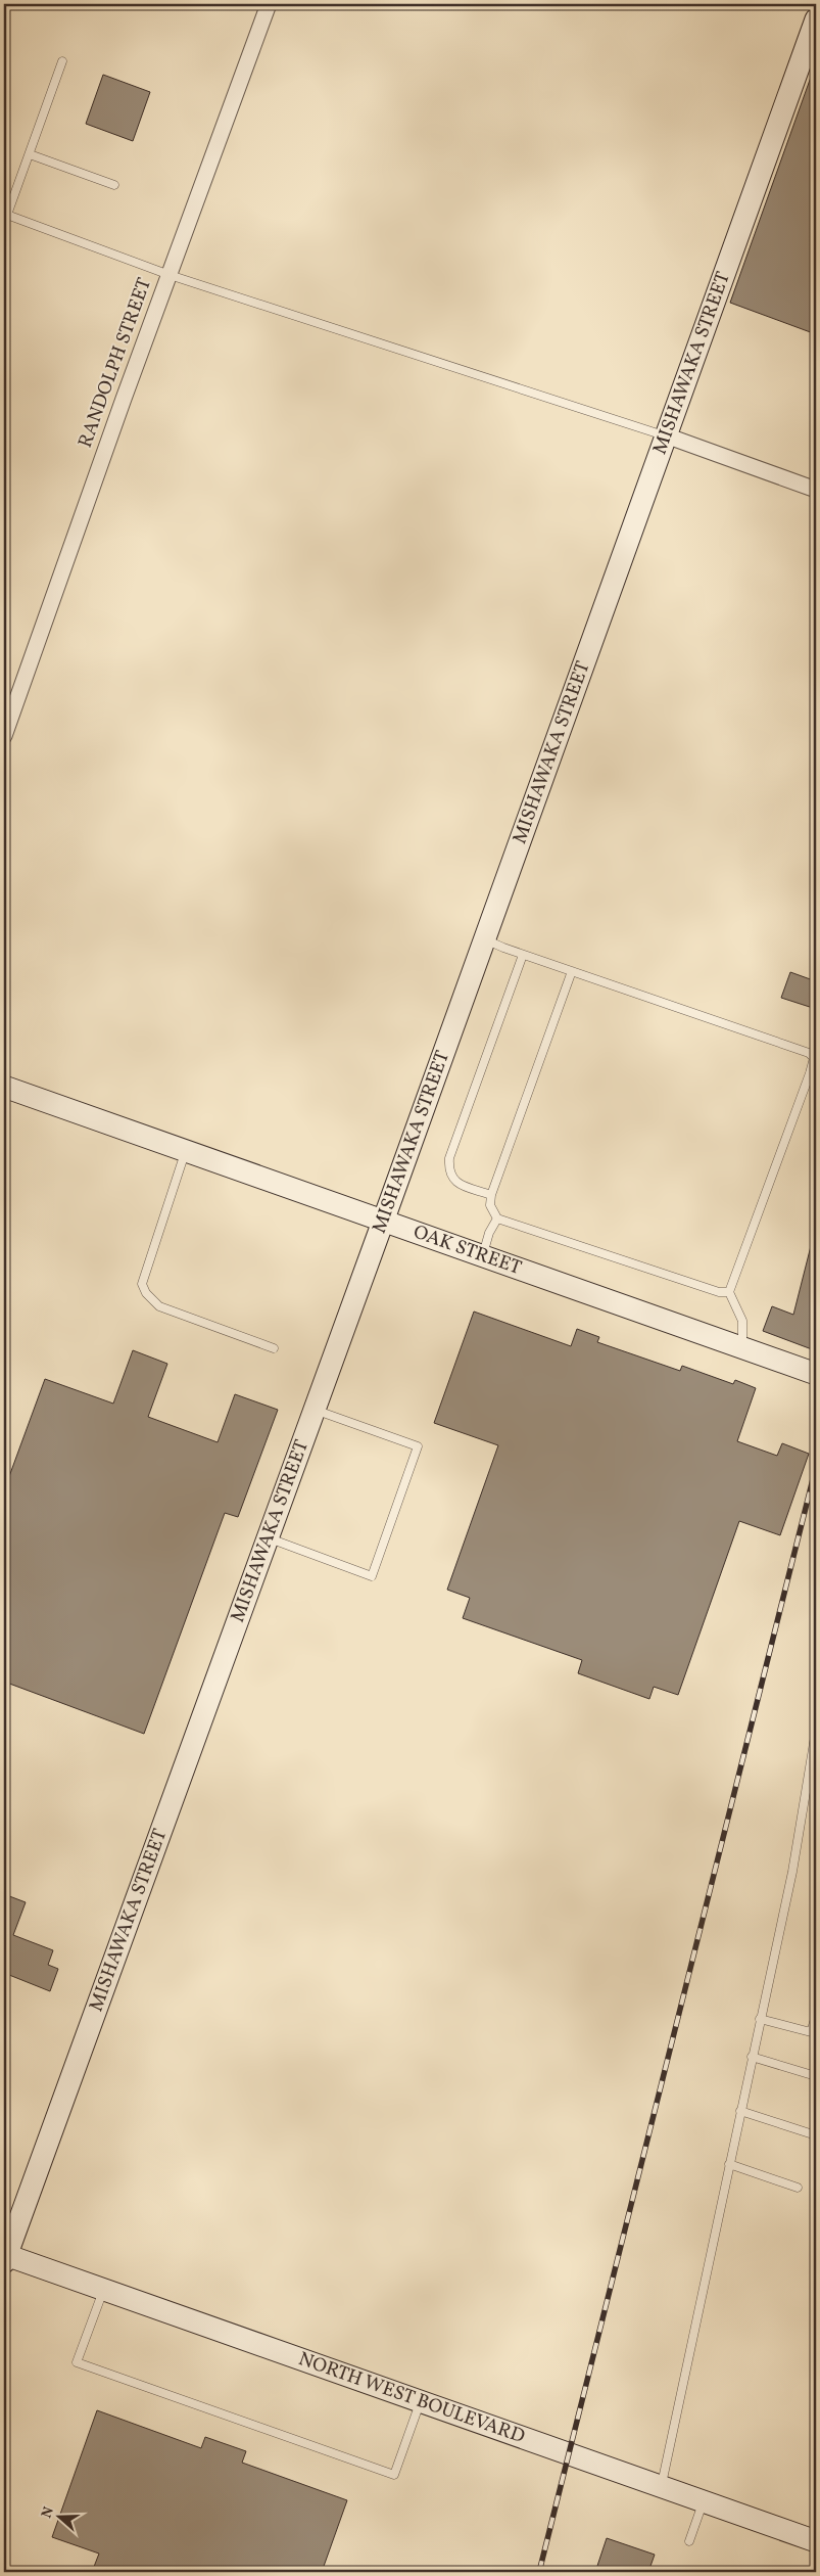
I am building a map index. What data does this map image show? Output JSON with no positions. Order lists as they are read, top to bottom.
{
  "streets": {
    "street": [
      "RANDOLPH STREET",
      "MISHAWAKA STREET",
      "OAK STREET",
      "NORTH WEST BOULEVARD"
    ]
  },
  "crossings": [
    ["MISHAWAKA STREET", "OAK STREET"],
    ["MISHAWAKA STREET", "NORTH WEST BOULEVARD"]
  ],
  "north": "left"
}
